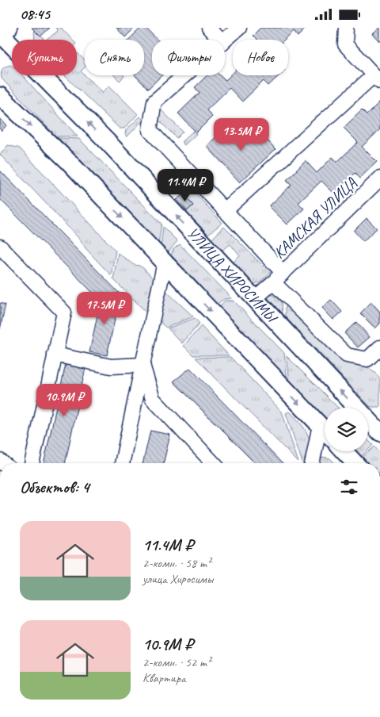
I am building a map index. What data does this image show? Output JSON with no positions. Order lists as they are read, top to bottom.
{
  "streets": {
    "main road": ["УЛИЦА ХИРОСИМЫ"],
    "street": ["КАМСКАЯ УЛИЦА"]
  },
  "crossings": [
    ["КАМСКАЯ УЛИЦА", "УЛИЦА ХИРОСИМЫ"]
  ],
  "page": {
    "status": "08:45",
    "chip": [
      "Купить",
      "Снять",
      "Фильтры",
      "Новое"
    ],
    "price": [
      "13.5M ₽",
      "11.4M ₽",
      "17.5M ₽",
      "10.9M ₽"
    ],
    "heading": "Объектов: 4",
    "list": [
      {
        "name": "11.4M ₽",
        "note": "2-комн. · 58 m² · улица Хиросимы"
      },
      {
        "name": "10.9M ₽",
        "note": "2-комн. · 52 m² · Квартира"
      }
    ]
  }
}
